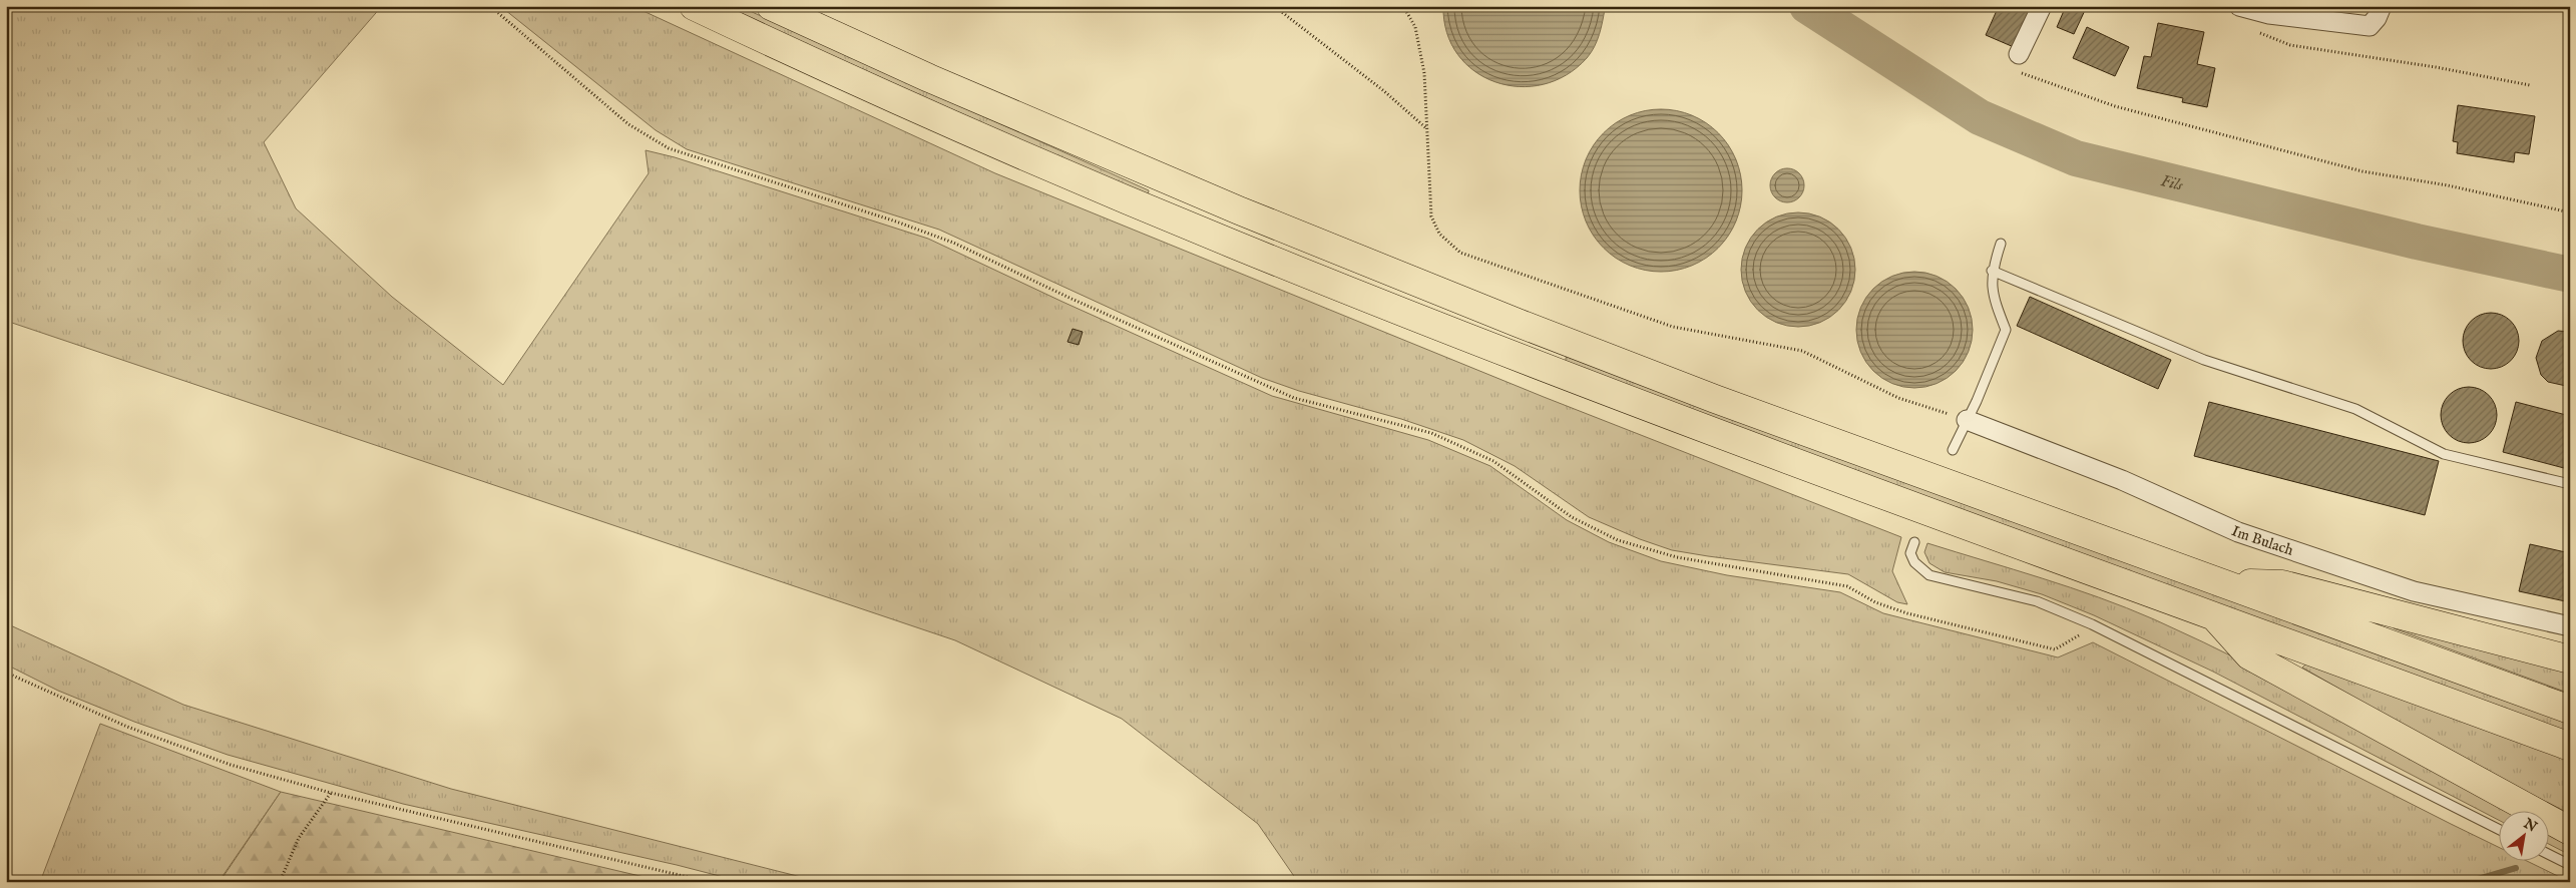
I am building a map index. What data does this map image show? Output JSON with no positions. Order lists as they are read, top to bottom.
{
  "streets": {
    "street": ["Im Bulach"]
  },
  "water": ["Fils"],
  "north": "top right"
}
